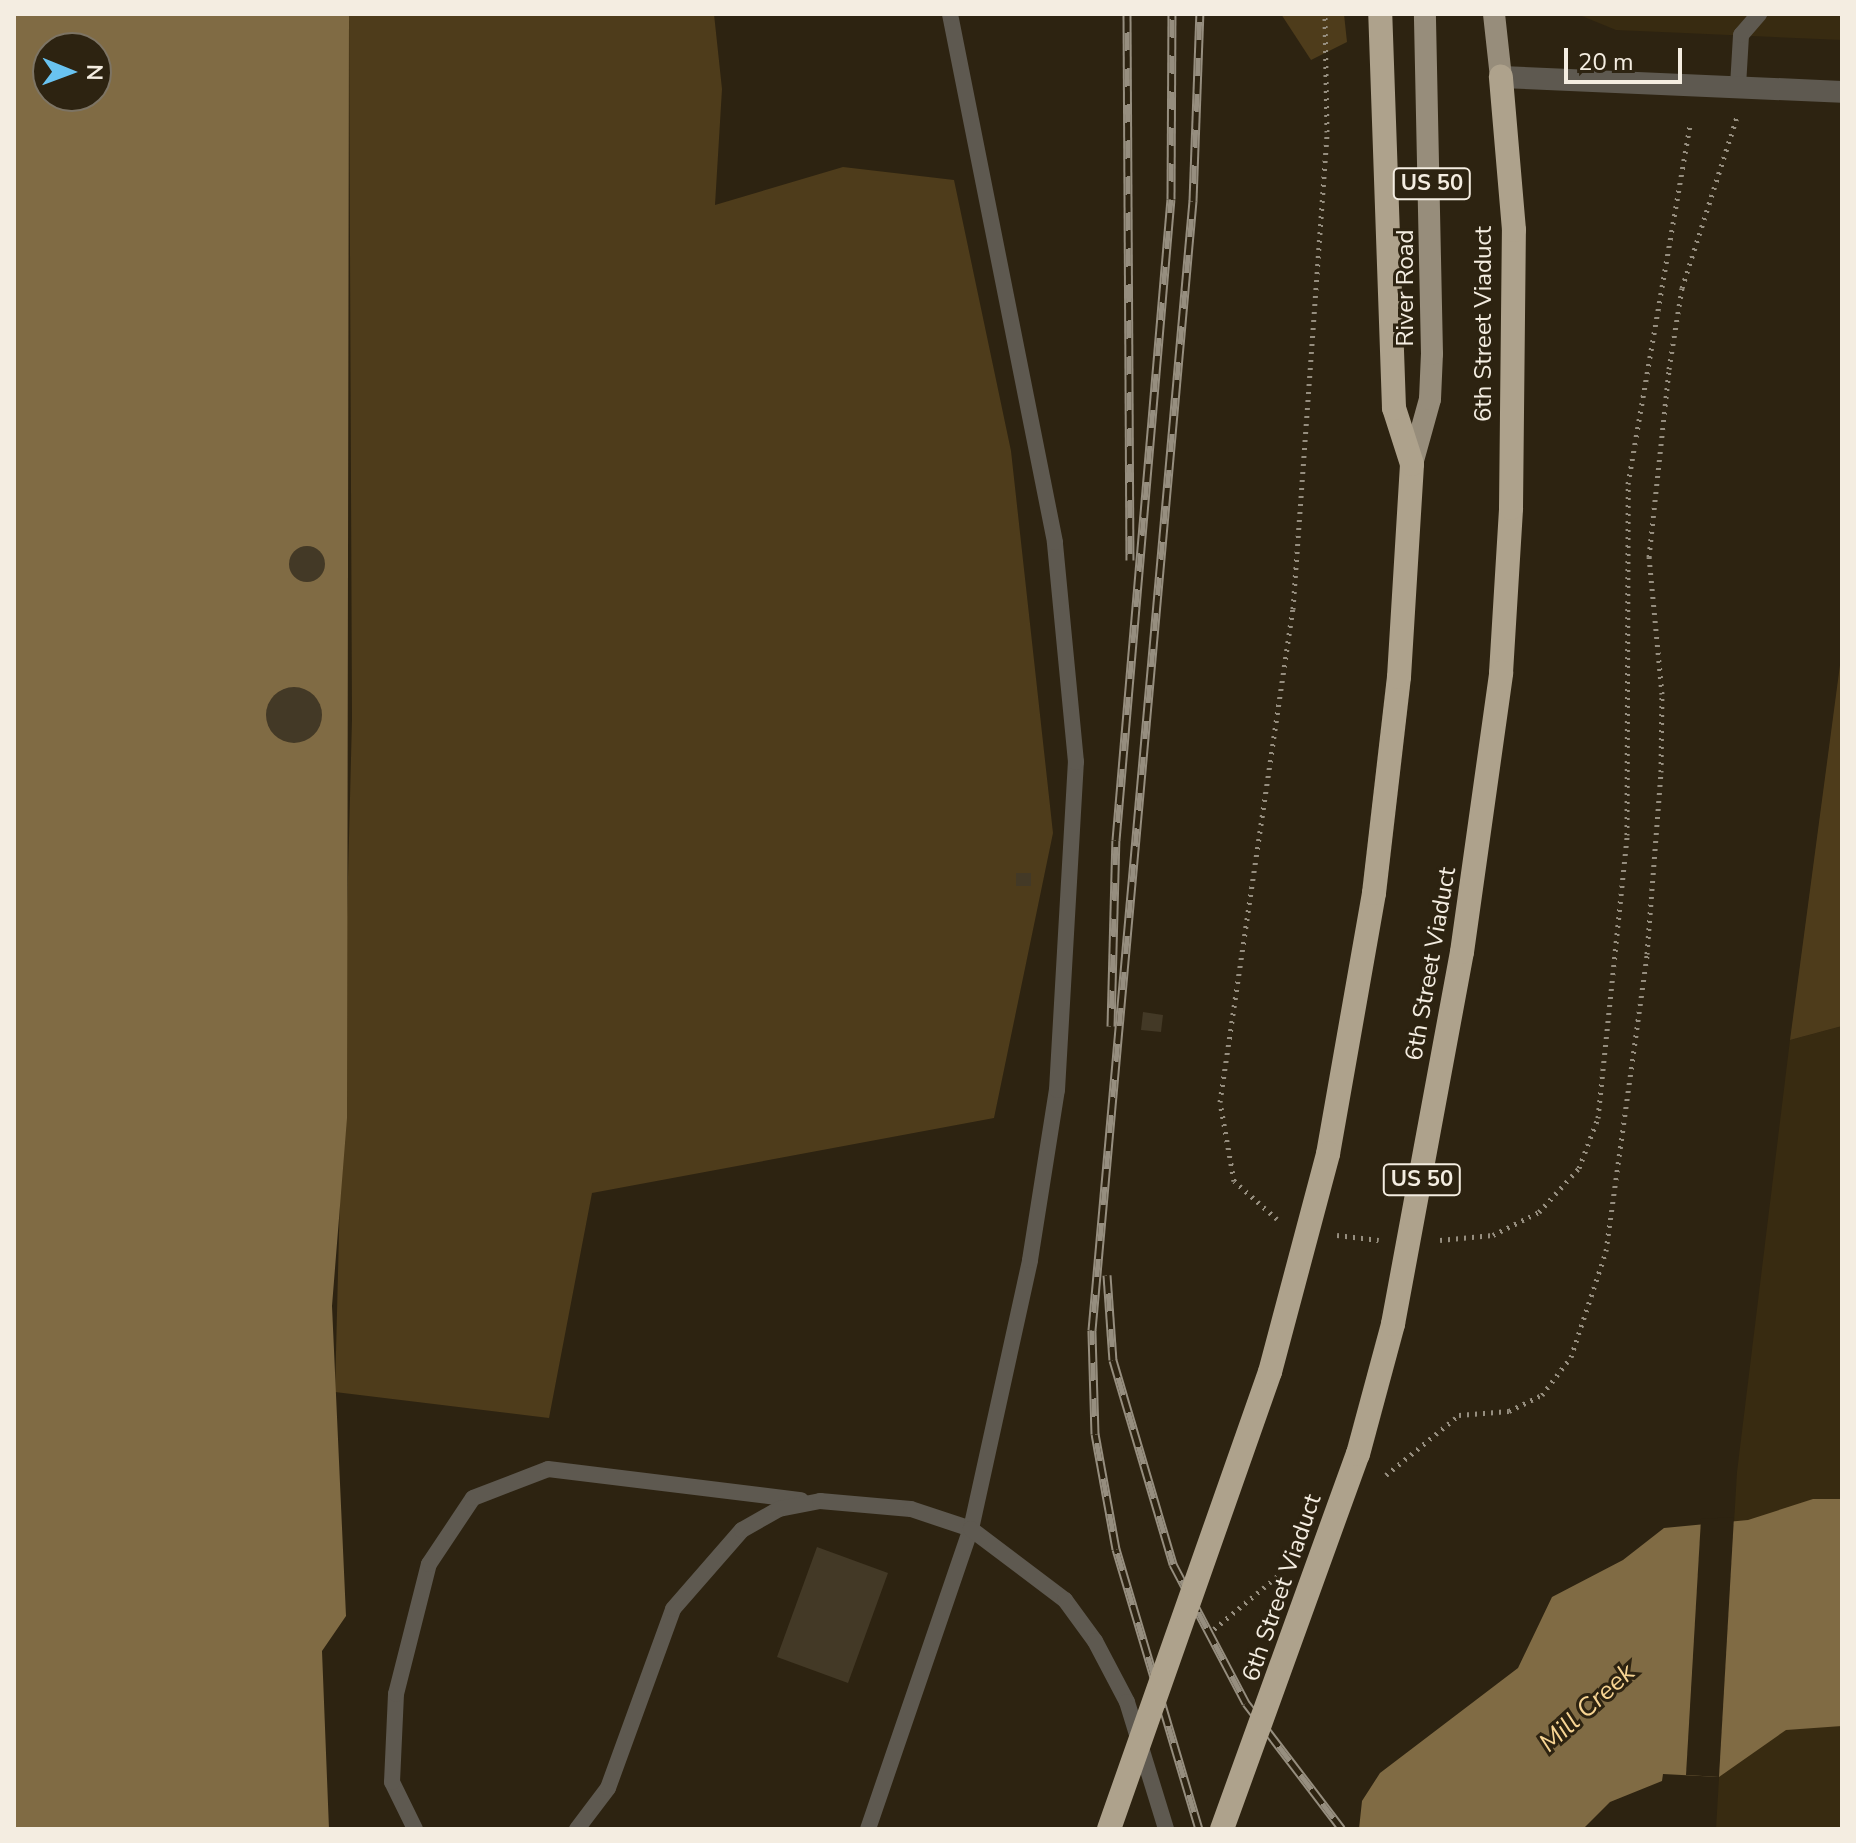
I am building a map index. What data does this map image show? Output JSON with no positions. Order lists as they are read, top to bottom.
{
  "streets": {
    "highway": ["US 50", "6th Street Viaduct"],
    "main road": ["River Road"]
  },
  "crossings": [
    ["US 50", "River Road"],
    ["US 50", "6th Street Viaduct"]
  ],
  "water": ["Mill Creek"],
  "scale_bar": "20 m",
  "north": "right"
}
